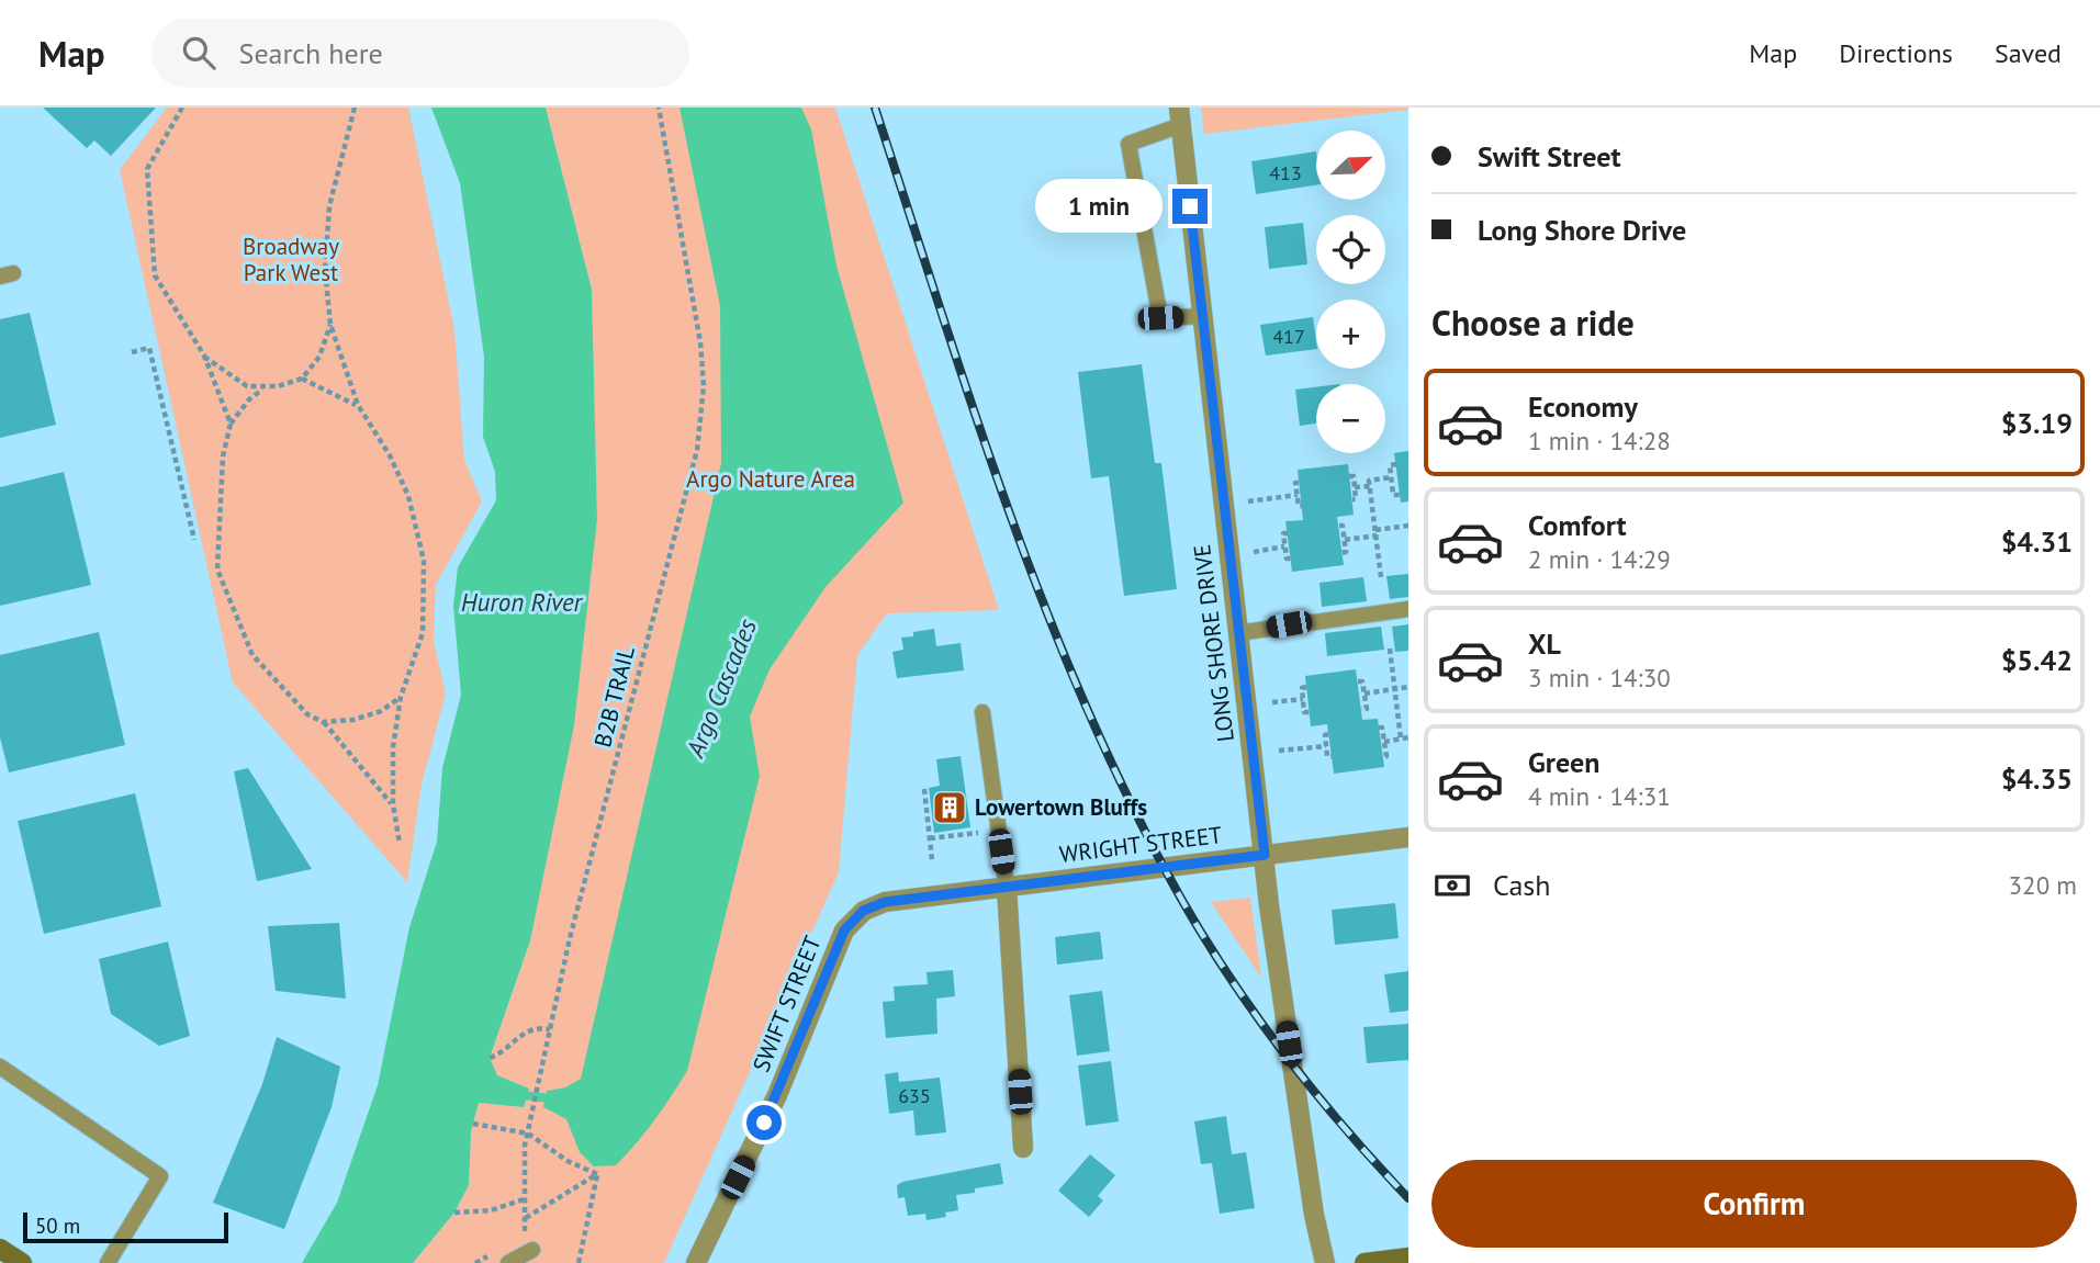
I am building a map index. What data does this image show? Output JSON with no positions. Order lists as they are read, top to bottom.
{
  "streets": {
    "street": ["LONG SHORE DRIVE", "WRIGHT STREET", "SWIFT STREET"],
    "path": ["B2B TRAIL"]
  },
  "crossings": [
    ["LONG SHORE DRIVE", "WRIGHT STREET"],
    ["WRIGHT STREET", "SWIFT STREET"]
  ],
  "water": ["Huron River", "Argo Cascades"],
  "parks": ["Broadway Park West", "Argo Nature Area"],
  "places": {
    "building": ["Lowertown Bluffs"]
  },
  "house_numbers": ["413", "417", "635"],
  "scale_bar": "50 m",
  "north": "top right",
  "page": {
    "header": "Map",
    "search": "Search here",
    "nav": ["Map", "Directions", "Saved"],
    "banner": ["Swift Street", "Long Shore Drive"],
    "map_buttons": ["+", "−"],
    "bubble": "1 min",
    "heading": "Choose a ride",
    "list": [
      {
        "name": "Economy",
        "note": "1 min · 14:28",
        "value": "$3.19"
      },
      {
        "name": "Comfort",
        "note": "2 min · 14:29",
        "value": "$4.31"
      },
      {
        "name": "XL",
        "note": "3 min · 14:30",
        "value": "$5.42"
      },
      {
        "name": "Green",
        "note": "4 min · 14:31",
        "value": "$4.35"
      }
    ],
    "pay": ["Cash", "320 m"],
    "buttons": "Confirm",
    "scale": "50 m"
  }
}
